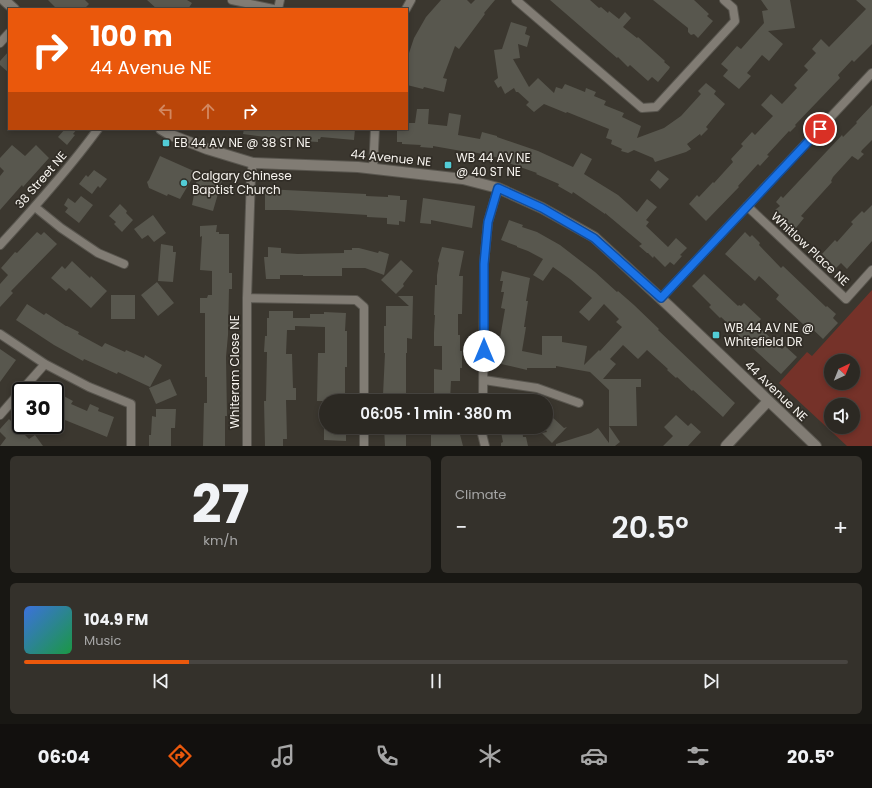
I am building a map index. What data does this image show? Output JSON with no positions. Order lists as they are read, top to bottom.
{
  "streets": {
    "street": [
      "44 Avenue NE",
      "38 Street NE",
      "Whitlow Place NE",
      "Whiteram Close NE"
    ]
  },
  "crossings": [
    ["44 Avenue NE", "Whiteram Close NE"]
  ],
  "places": {
    "transit": ["EB 44 AV NE @ 38 ST NE", "WB 44 AV NE @ 40 ST NE", "WB 44 AV NE @ Whitefield DR"],
    "other": ["Calgary Chinese Baptist Church"]
  },
  "north": "top right",
  "page": {
    "turn": ["100 m", "44 Avenue NE"],
    "limit": "30",
    "trip": "06:05 · 1 min · 380 m",
    "tile": [
      ["27", "km/h"],
      "Climate"
    ],
    "heat": ["−", "20.5°", "+"],
    "song": ["104.9 FM", "Music"],
    "tabs": ["06:04", "20.5°"]
  }
}
